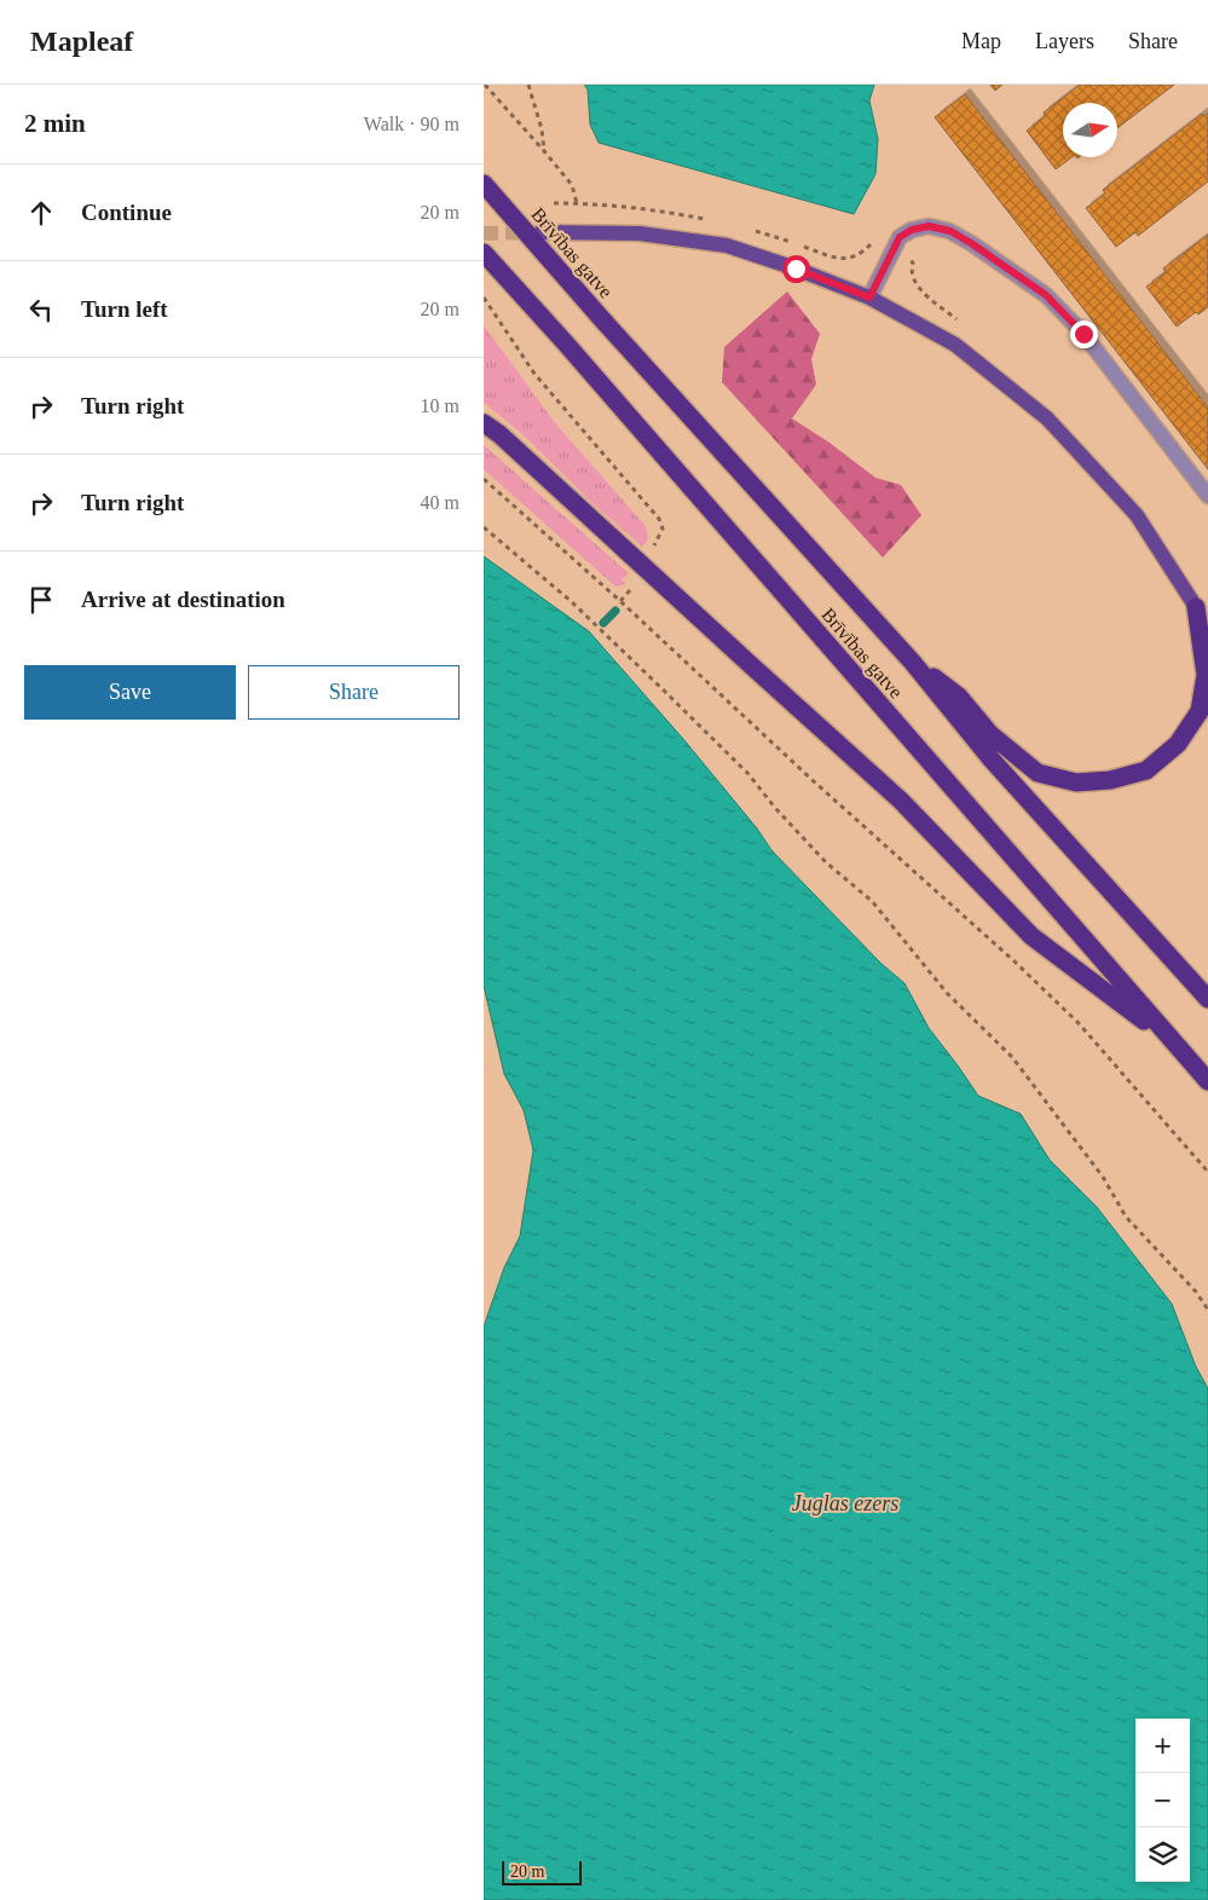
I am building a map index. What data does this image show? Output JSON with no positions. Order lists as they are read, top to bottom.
{
  "streets": {
    "highway": ["Brīvības gatve"]
  },
  "water": ["Juglas ezers"],
  "scale_bar": "20 m",
  "north": "right",
  "page": {
    "header": "Mapleaf",
    "nav": ["Map", "Layers", "Share"],
    "heading": ["2 min", "Walk · 90 m"],
    "list": [
      ["Continue", "20 m"],
      ["Turn left", "20 m"],
      ["Turn right", "10 m"],
      ["Turn right", "40 m"],
      "Arrive at destination"
    ],
    "buttons": ["Save", "Share"],
    "map_buttons": ["+", "−"],
    "scale": "20 m"
  }
}
